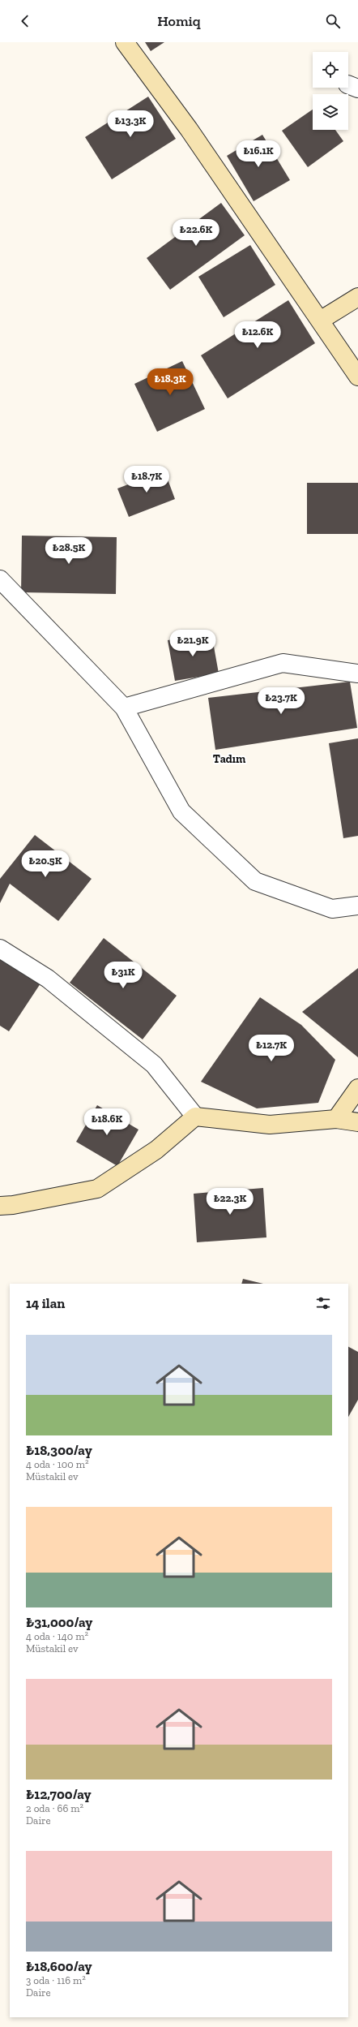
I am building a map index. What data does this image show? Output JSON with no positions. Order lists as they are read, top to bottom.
{
  "districts": ["Tadım"],
  "page": {
    "header": "Homiq",
    "price": [
      "₺13.3K",
      "₺16.1K",
      "₺22.6K",
      "₺12.6K",
      "₺18.3K",
      "₺18.7K",
      "₺28.5K",
      "₺21.9K",
      "₺23.7K",
      "₺20.5K",
      "₺31K",
      "₺12.7K",
      "₺18.6K",
      "₺22.3K"
    ],
    "heading": "14 ilan",
    "list": [
      {
        "name": "₺18,300/ay",
        "note": "4 oda · 100 m² · Müstakil ev"
      },
      {
        "name": "₺31,000/ay",
        "note": "4 oda · 140 m² · Müstakil ev"
      },
      {
        "name": "₺12,700/ay",
        "note": "2 oda · 66 m² · Daire"
      },
      {
        "name": "₺18,600/ay",
        "note": "3 oda · 116 m² · Daire"
      }
    ]
  }
}
